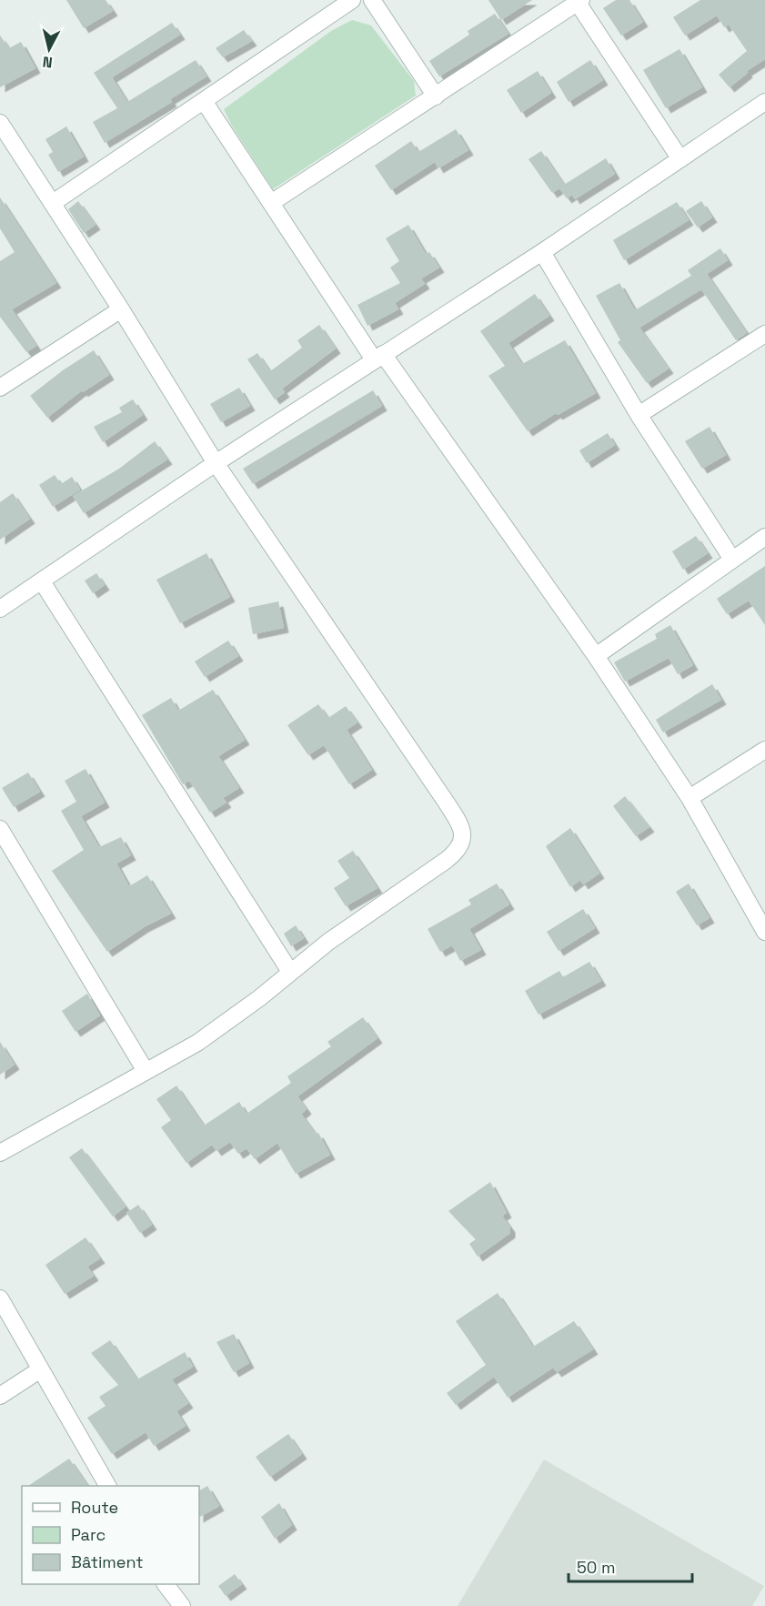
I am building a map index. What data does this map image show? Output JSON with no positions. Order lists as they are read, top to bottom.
{
  "legend": ["Route", "Parc", "Bâtiment"],
  "scale_bar": "50 m",
  "north": "bottom"
}
